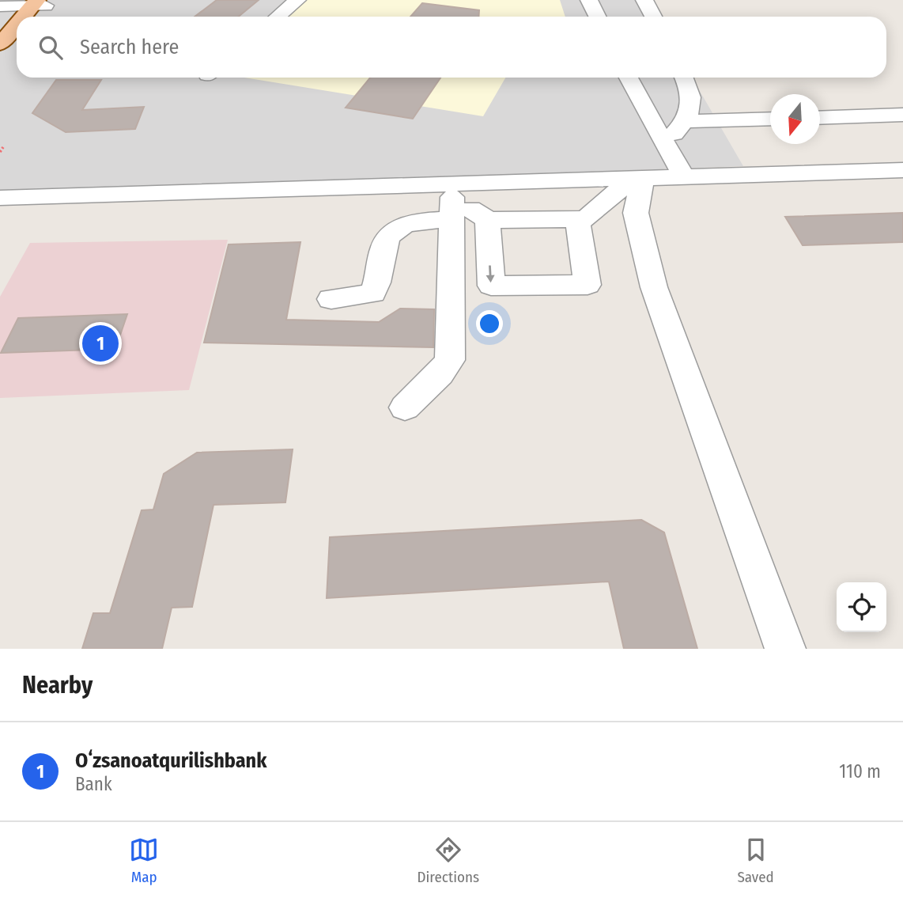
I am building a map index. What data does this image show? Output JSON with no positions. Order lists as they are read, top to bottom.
{
  "north": "bottom",
  "page": {
    "search": "Search here",
    "pins": "1",
    "heading": "Nearby",
    "list": [
      {
        "mark": "1",
        "name": "Oʻzsanoatqurilishbank",
        "note": "Bank",
        "value": "110 m"
      }
    ],
    "nav": ["Map", "Directions", "Saved"]
  }
}
